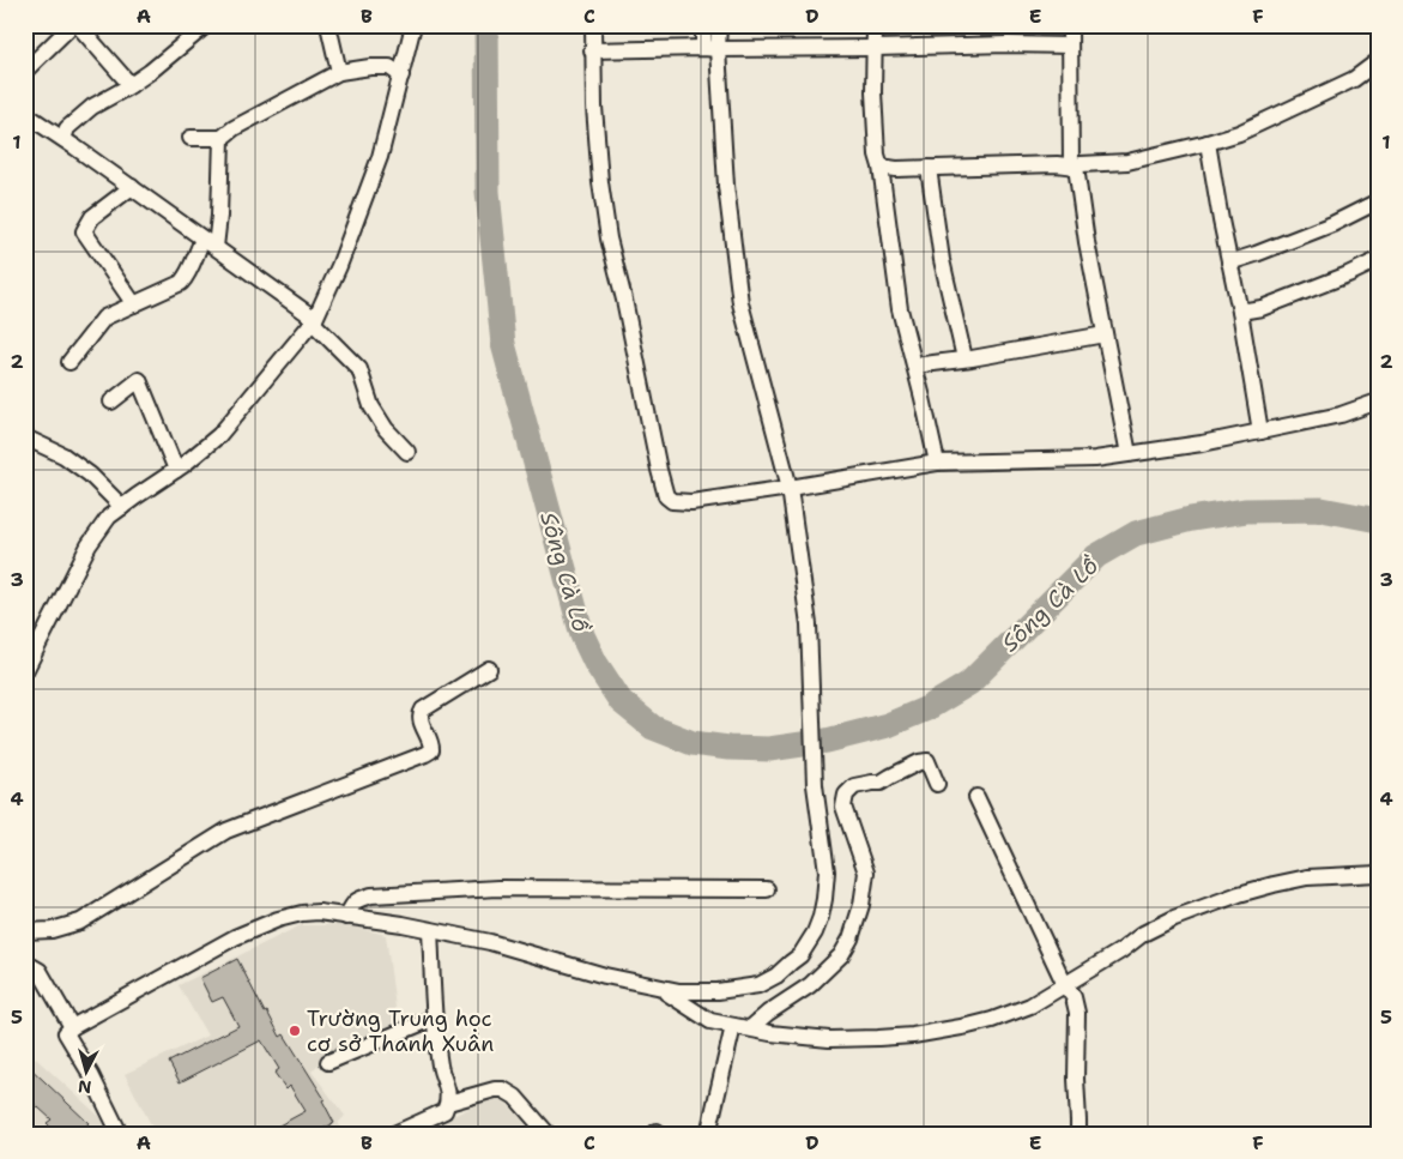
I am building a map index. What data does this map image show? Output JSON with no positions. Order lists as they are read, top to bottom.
{
  "water": ["Sông Cà Lồ"],
  "places": ["Trường Trung học cơ sở Thanh Xuân"],
  "north": "bottom",
  "grid": {
    "columns": [
      "A",
      "B",
      "C",
      "D",
      "E",
      "F"
    ],
    "rows": [
      "1",
      "2",
      "3",
      "4",
      "5"
    ]
  }
}
